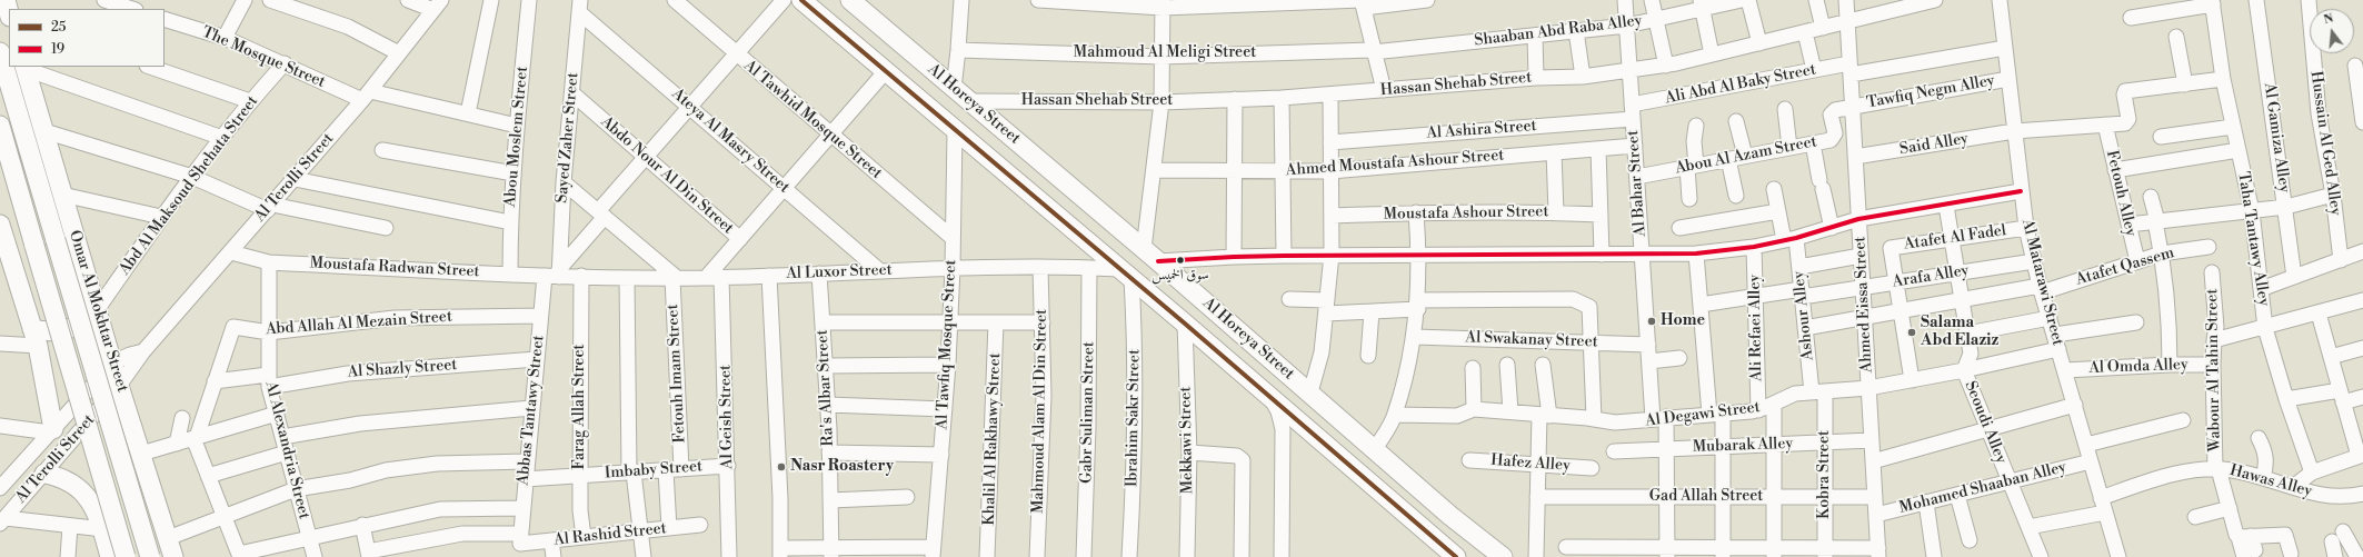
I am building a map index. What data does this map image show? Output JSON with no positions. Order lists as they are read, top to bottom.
{
  "streets": {
    "main road": ["Al Horeya Street", "Omar Al Mokhtar Street"],
    "street": [
      "Shaaban Abd Raba Alley",
      "Mahmoud Al Meligi Street",
      "The Mosque Street",
      "Hassan Shehab Street",
      "Ali Abd Al Baky Street",
      "Tawfiq Negm Alley",
      "Al Tawhid Mosque Street",
      "Al Ashira Street",
      "Abou Moslem Street",
      "Sayed Zaher Street",
      "Al Gamiza Alley",
      "Ateya Al Masry Street",
      "Hussain Al Ged Alley",
      "Said Alley",
      "Abou Al Azam Street",
      "Ahmed Moustafa Ashour Street",
      "Abdo Nour Al Din Street",
      "Al Terolli Street",
      "Al Bahar Street",
      "Abd Al Maksoud Shehata Street",
      "Fetouh Alley",
      "Moustafa Ashour Street",
      "Atafet Al Fadel",
      "Taha Tantawy Alley",
      "Atafet Qassem",
      "Moustafa Radwan Street",
      "Al Luxor Street",
      "Arafa Alley",
      "Al Matarawi Street",
      "Ahmed Eissa Street",
      "Ashour Alley",
      "Abd Allah Al Mezain Street",
      "Ali Refaei Alley",
      "Al Swakanay Street",
      "Al Tawfiq Mosque Street",
      "Al Omda Alley",
      "Al Shazly Street",
      "Wabour Al Tahin Street",
      "Fetouh Imam Street",
      "Ra's Albar Street",
      "Farag Allah Street",
      "Abbas Tantawy Street",
      "Mahmoud Alam Al Din Street",
      "Gabr Suliman Street",
      "Al Degawi Street",
      "Al Geish Street",
      "Ibrahim Sakr Street",
      "Seoudi Alley",
      "Khalil Al Rakhawy Street",
      "Mekkawi Street",
      "Mubarak Alley",
      "Al Alexandria Street",
      "Hafez Alley",
      "Imbaby Street",
      "Kobra Street",
      "Hawas Alley",
      "Mohamed Shaaban Alley",
      "Gad Allah Street",
      "Al Rashid Street"
    ]
  },
  "crossings": [
    ["Shaaban Abd Raba Alley", "Mahmoud Al Meligi Street"],
    ["Shaaban Abd Raba Alley", "Al Bahar Street"],
    ["The Mosque Street", "Abou Moslem Street"],
    ["The Mosque Street", "Al Terolli Street"],
    ["The Mosque Street", "Abd Al Maksoud Shehata Street"],
    ["Hassan Shehab Street", "Al Horeya Street"],
    ["Hassan Shehab Street", "Al Bahar Street"],
    ["Hassan Shehab Street", "Ahmed Eissa Street"],
    ["Ali Abd Al Baky Street", "Al Ashira Street"],
    ["Ali Abd Al Baky Street", "Al Bahar Street"],
    ["Ali Abd Al Baky Street", "Al Matarawi Street"],
    ["Ali Abd Al Baky Street", "Ahmed Eissa Street"],
    ["Tawfiq Negm Alley", "Abou Al Azam Street"],
    ["Tawfiq Negm Alley", "Al Matarawi Street"],
    ["Tawfiq Negm Alley", "Ahmed Eissa Street"],
    ["Al Horeya Street", "Al Luxor Street"],
    ["Al Horeya Street", "Al Tawfiq Mosque Street"],
    ["Al Horeya Street", "Ibrahim Sakr Street"],
    ["Al Horeya Street", "Mekkawi Street"],
    ["Al Tawhid Mosque Street", "Al Tawfiq Mosque Street"],
    ["Al Ashira Street", "Al Bahar Street"],
    ["Abou Moslem Street", "Moustafa Radwan Street"],
    ["Sayed Zaher Street", "Ateya Al Masry Street"],
    ["Sayed Zaher Street", "Abdo Nour Al Din Street"],
    ["Sayed Zaher Street", "Moustafa Radwan Street"],
    ["Sayed Zaher Street", "Al Luxor Street"],
    ["Sayed Zaher Street", "Abbas Tantawy Street"],
    ["Ateya Al Masry Street", "Al Luxor Street"],
    ["Said Alley", "Fetouh Alley"],
    ["Said Alley", "Al Matarawi Street"],
    ["Said Alley", "Ahmed Eissa Street"],
    ["Abou Al Azam Street", "Al Bahar Street"],
    ["Abou Al Azam Street", "Ahmed Eissa Street"],
    ["Ahmed Moustafa Ashour Street", "Al Bahar Street"],
    ["Al Terolli Street", "Moustafa Radwan Street"],
    ["Al Terolli Street", "Omar Al Mokhtar Street"],
    ["Al Bahar Street", "Al Swakanay Street"],
    ["Al Bahar Street", "Al Degawi Street"],
    ["Al Bahar Street", "Mubarak Alley"],
    ["Al Bahar Street", "Gad Allah Street"],
    ["Abd Al Maksoud Shehata Street", "Omar Al Mokhtar Street"],
    ["Fetouh Alley", "Atafet Qassem"],
    ["Atafet Al Fadel", "Arafa Alley"],
    ["Atafet Al Fadel", "Al Matarawi Street"],
    ["Atafet Al Fadel", "Seoudi Alley"],
    ["Atafet Qassem", "Al Matarawi Street"],
    ["Atafet Qassem", "Ahmed Eissa Street"],
    ["Atafet Qassem", "Ashour Alley"],
    ["Atafet Qassem", "Seoudi Alley"],
    ["Moustafa Radwan Street", "Al Luxor Street"],
    ["Moustafa Radwan Street", "Abbas Tantawy Street"],
    ["Moustafa Radwan Street", "Al Alexandria Street"],
    ["Al Luxor Street", "Al Tawfiq Mosque Street"],
    ["Al Luxor Street", "Fetouh Imam Street"],
    ["Al Luxor Street", "Ra's Albar Street"],
    ["Al Luxor Street", "Farag Allah Street"],
    ["Al Luxor Street", "Abbas Tantawy Street"],
    ["Al Luxor Street", "Mahmoud Alam Al Din Street"],
    ["Al Luxor Street", "Gabr Suliman Street"],
    ["Al Luxor Street", "Al Geish Street"],
    ["Al Luxor Street", "Ibrahim Sakr Street"],
    ["Arafa Alley", "Al Matarawi Street"],
    ["Arafa Alley", "Ahmed Eissa Street"],
    ["Arafa Alley", "Ashour Alley"],
    ["Arafa Alley", "Ali Refaei Alley"],
    ["Arafa Alley", "Seoudi Alley"],
    ["Al Matarawi Street", "Al Omda Alley"],
    ["Al Matarawi Street", "Al Degawi Street"],
    ["Al Matarawi Street", "Hawas Alley"],
    ["Al Matarawi Street", "Mohamed Shaaban Alley"],
    ["Ahmed Eissa Street", "Al Degawi Street"],
    ["Ahmed Eissa Street", "Mubarak Alley"],
    ["Ahmed Eissa Street", "Mohamed Shaaban Alley"],
    ["Ahmed Eissa Street", "Gad Allah Street"],
    ["Ashour Alley", "Al Degawi Street"],
    ["Ashour Alley", "Kobra Street"],
    ["Abd Allah Al Mezain Street", "Al Shazly Street"],
    ["Abd Allah Al Mezain Street", "Abbas Tantawy Street"],
    ["Abd Allah Al Mezain Street", "Al Alexandria Street"],
    ["Ali Refaei Alley", "Al Degawi Street"],
    ["Al Omda Alley", "Wabour Al Tahin Street"],
    ["Al Shazly Street", "Abbas Tantawy Street"],
    ["Al Shazly Street", "Al Alexandria Street"],
    ["Wabour Al Tahin Street", "Hawas Alley"],
    ["Fetouh Imam Street", "Imbaby Street"],
    ["Farag Allah Street", "Imbaby Street"],
    ["Farag Allah Street", "Al Rashid Street"],
    ["Abbas Tantawy Street", "Imbaby Street"],
    ["Abbas Tantawy Street", "Al Rashid Street"],
    ["Al Degawi Street", "Seoudi Alley"],
    ["Al Degawi Street", "Kobra Street"],
    ["Al Geish Street", "Imbaby Street"],
    ["Seoudi Alley", "Mohamed Shaaban Alley"],
    ["Mubarak Alley", "Kobra Street"],
    ["Kobra Street", "Gad Allah Street"]
  ],
  "places": [
    "سوق الخميس",
    "Home",
    "Salama Abd Elaziz",
    "Nasr Roastery"
  ],
  "lines": ["transit line 25", "transit line 19"],
  "legend": ["25", "19"],
  "north": "top"
}
